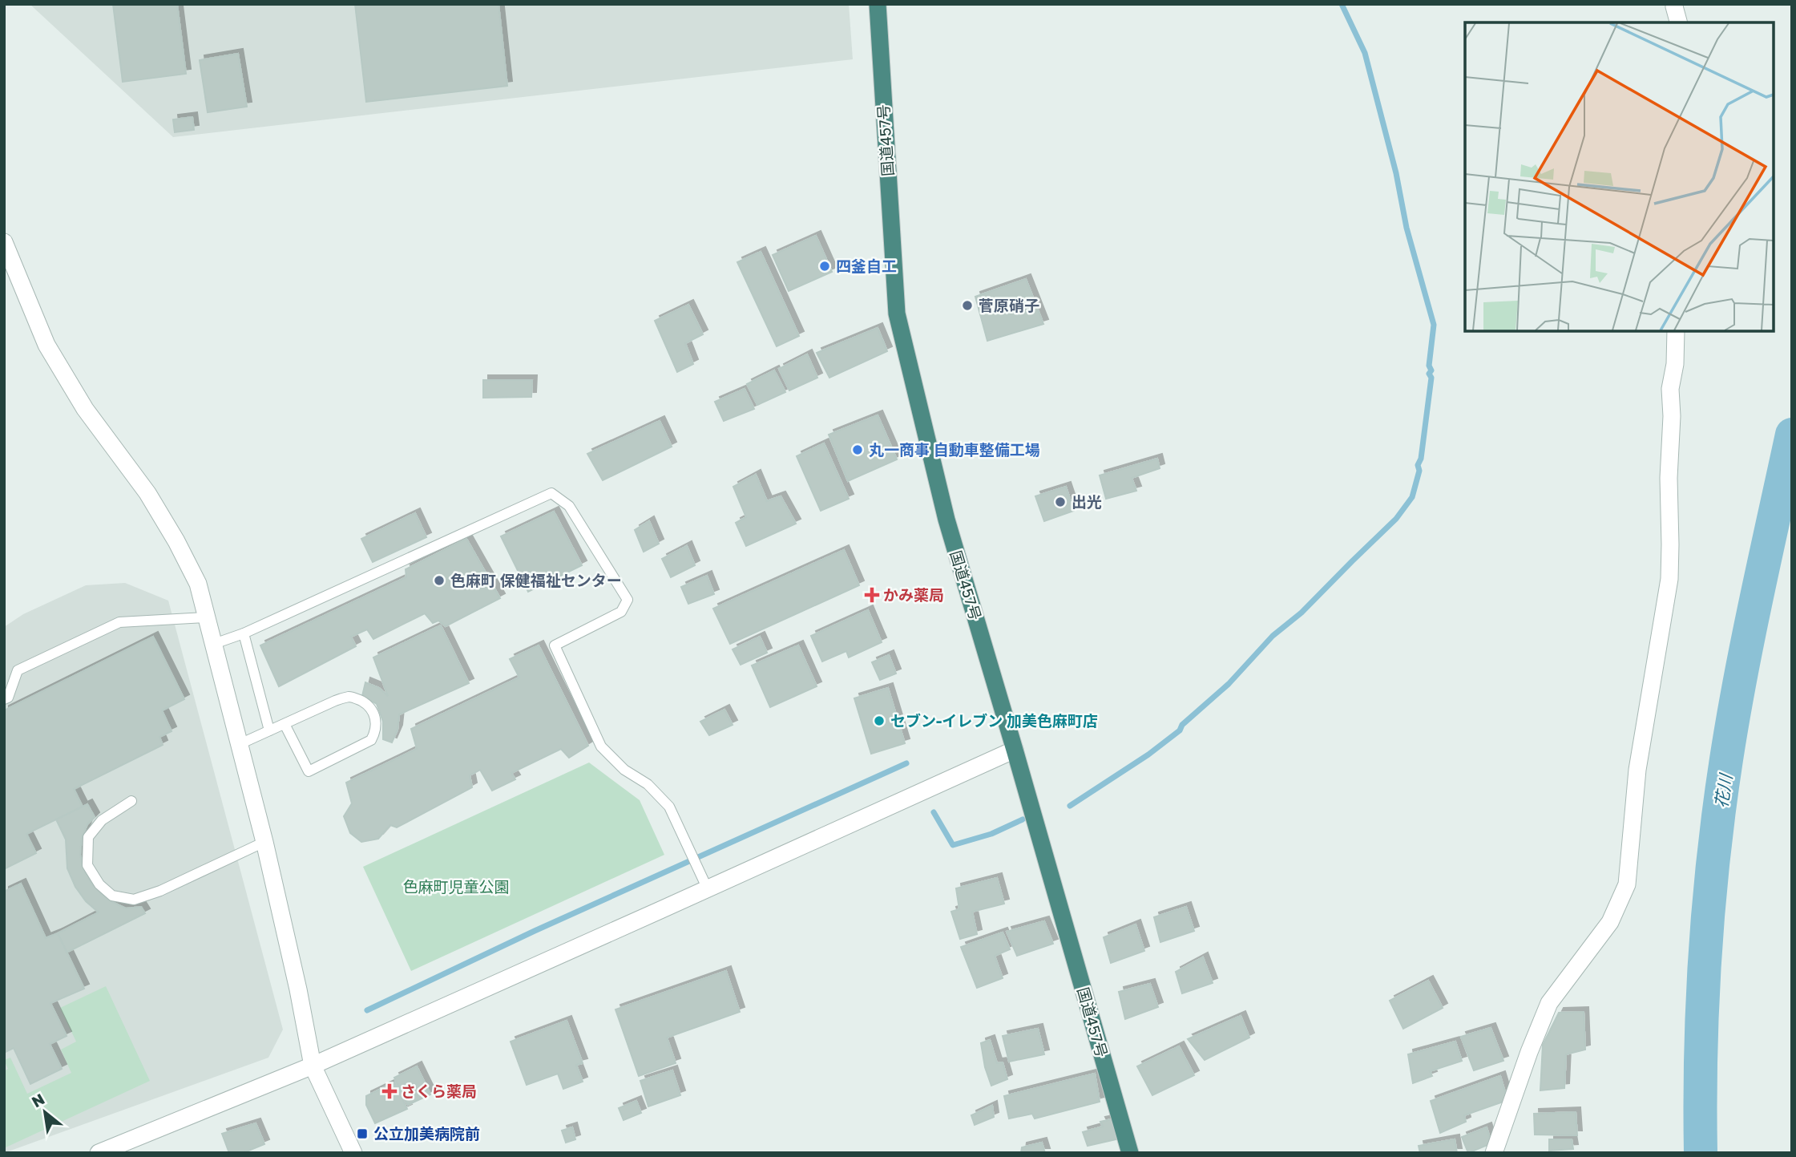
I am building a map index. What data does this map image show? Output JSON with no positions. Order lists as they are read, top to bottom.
{
  "streets": {
    "highway": ["国道457号"]
  },
  "water": ["花川"],
  "parks": ["色麻町児童公園"],
  "places": {
    "other": [
      "四釜自工",
      "菅原硝子",
      "丸一商事 自動車整備工場",
      "出光",
      "色麻町 保健福祉センター",
      "セブン-イレブン 加美色麻町店"
    ],
    "health": ["かみ薬局", "さくら薬局"],
    "transit": ["公立加美病院前"]
  },
  "north": "top left"
}
